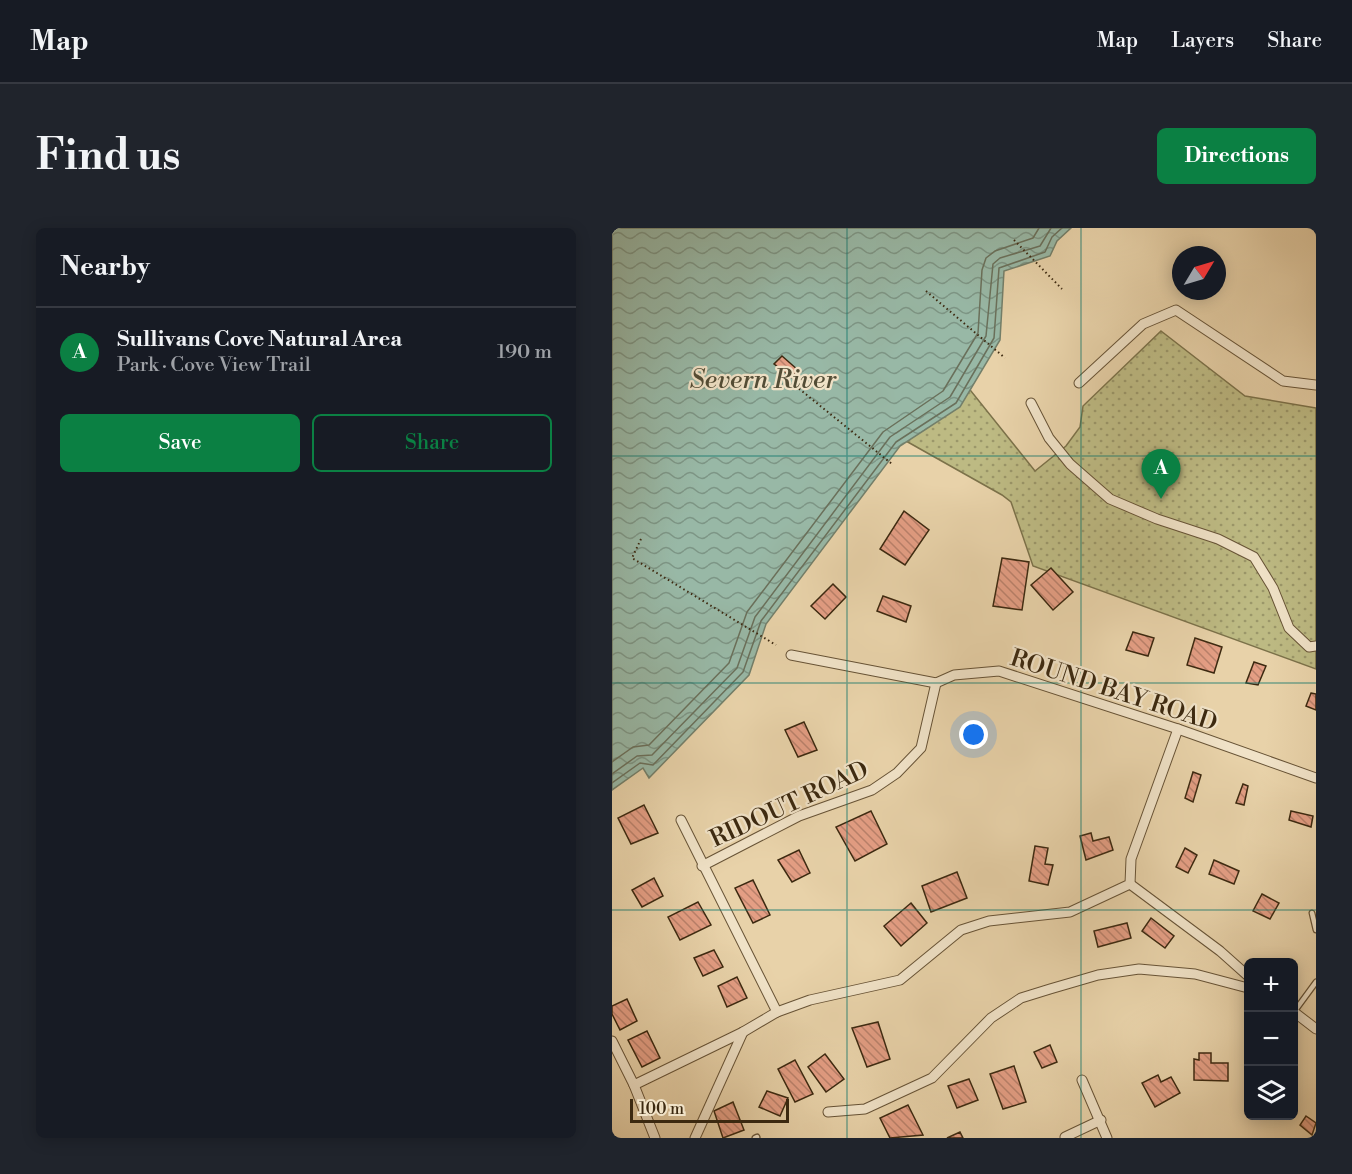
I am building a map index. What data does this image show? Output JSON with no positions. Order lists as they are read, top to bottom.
{
  "streets": {
    "street": ["ROUND BAY ROAD", "RIDOUT ROAD"]
  },
  "crossings": [
    ["ROUND BAY ROAD", "RIDOUT ROAD"]
  ],
  "water": ["Severn River"],
  "scale_bar": "100 m",
  "north": "top right",
  "page": {
    "header": "Map",
    "nav": ["Map", "Layers", "Share"],
    "buttons": [
      "Directions",
      ["Save", "Share"]
    ],
    "title": "Find us",
    "heading": "Nearby",
    "list": [
      {
        "mark": "A",
        "name": "Sullivans Cove Natural Area",
        "note": "Park · Cove View Trail",
        "value": "190 m"
      }
    ],
    "pins": "A",
    "map_buttons": ["+", "−"],
    "scale": "100 m"
  }
}
